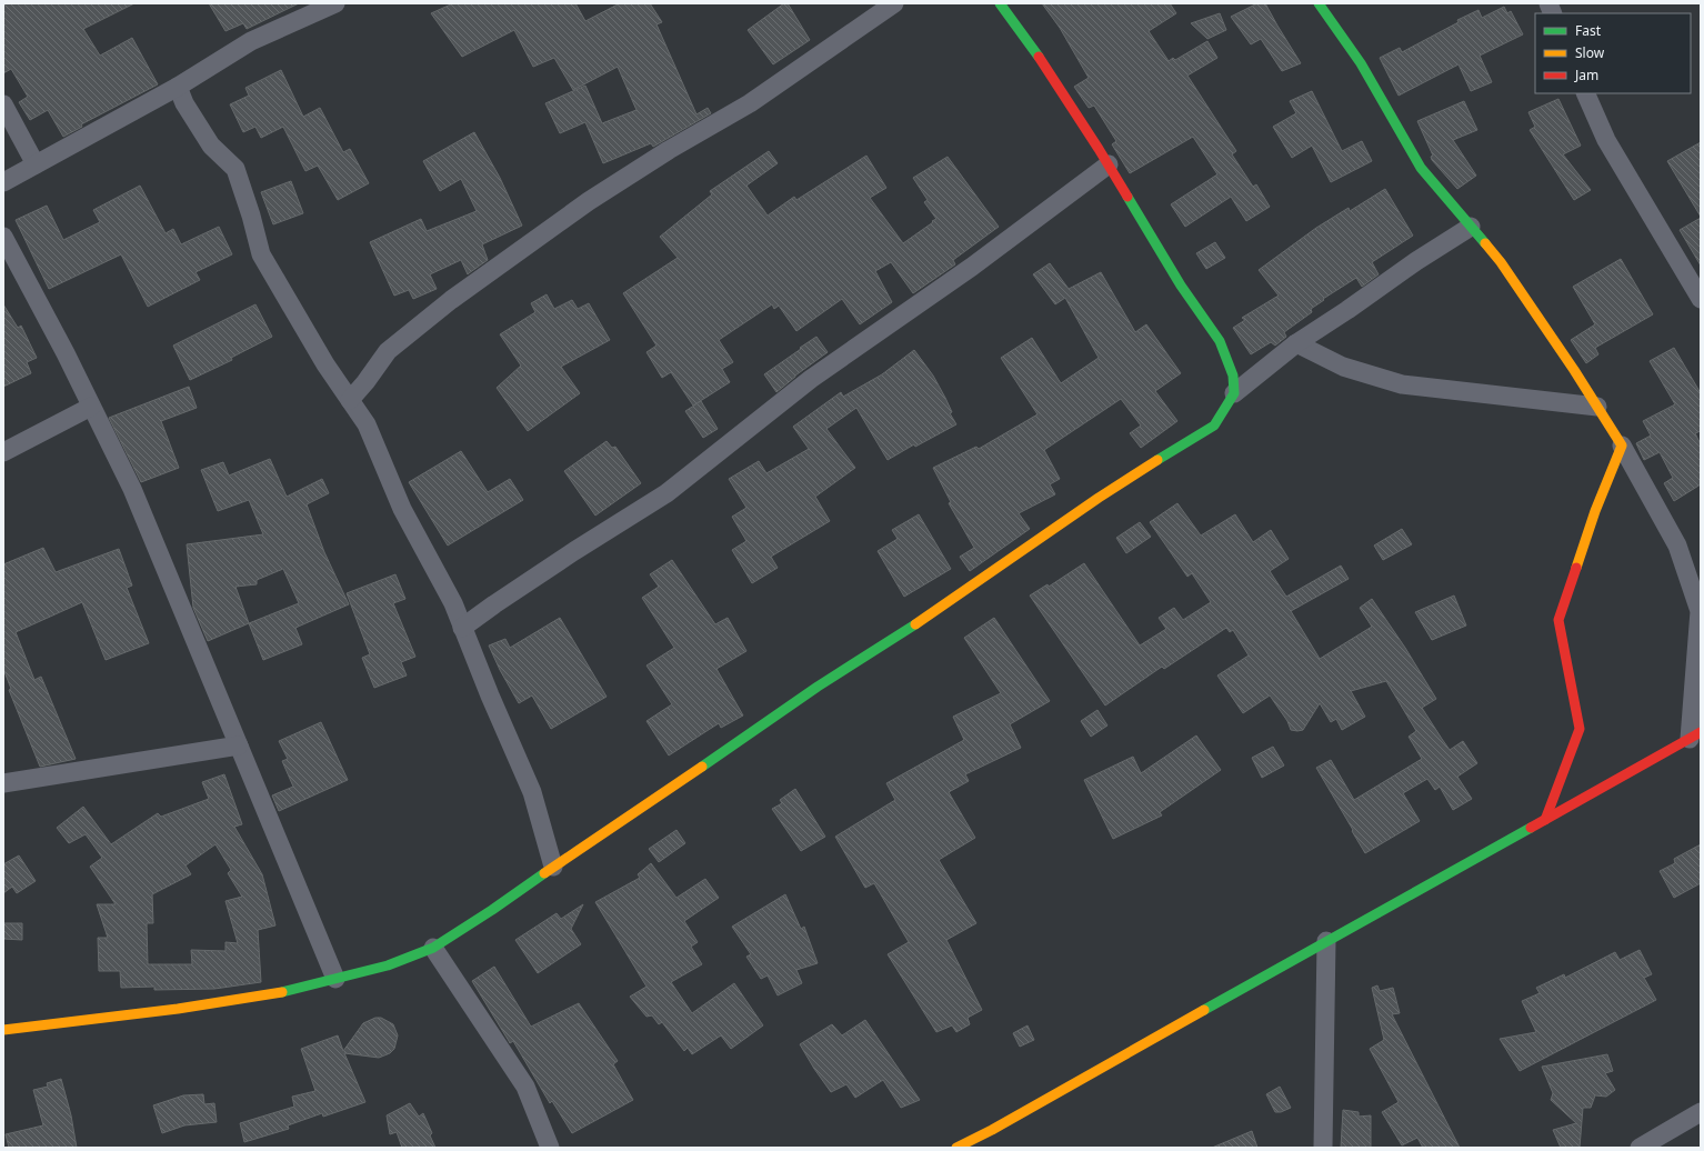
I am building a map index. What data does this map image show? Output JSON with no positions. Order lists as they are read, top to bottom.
{
  "legend": ["Fast", "Slow", "Jam"]
}
